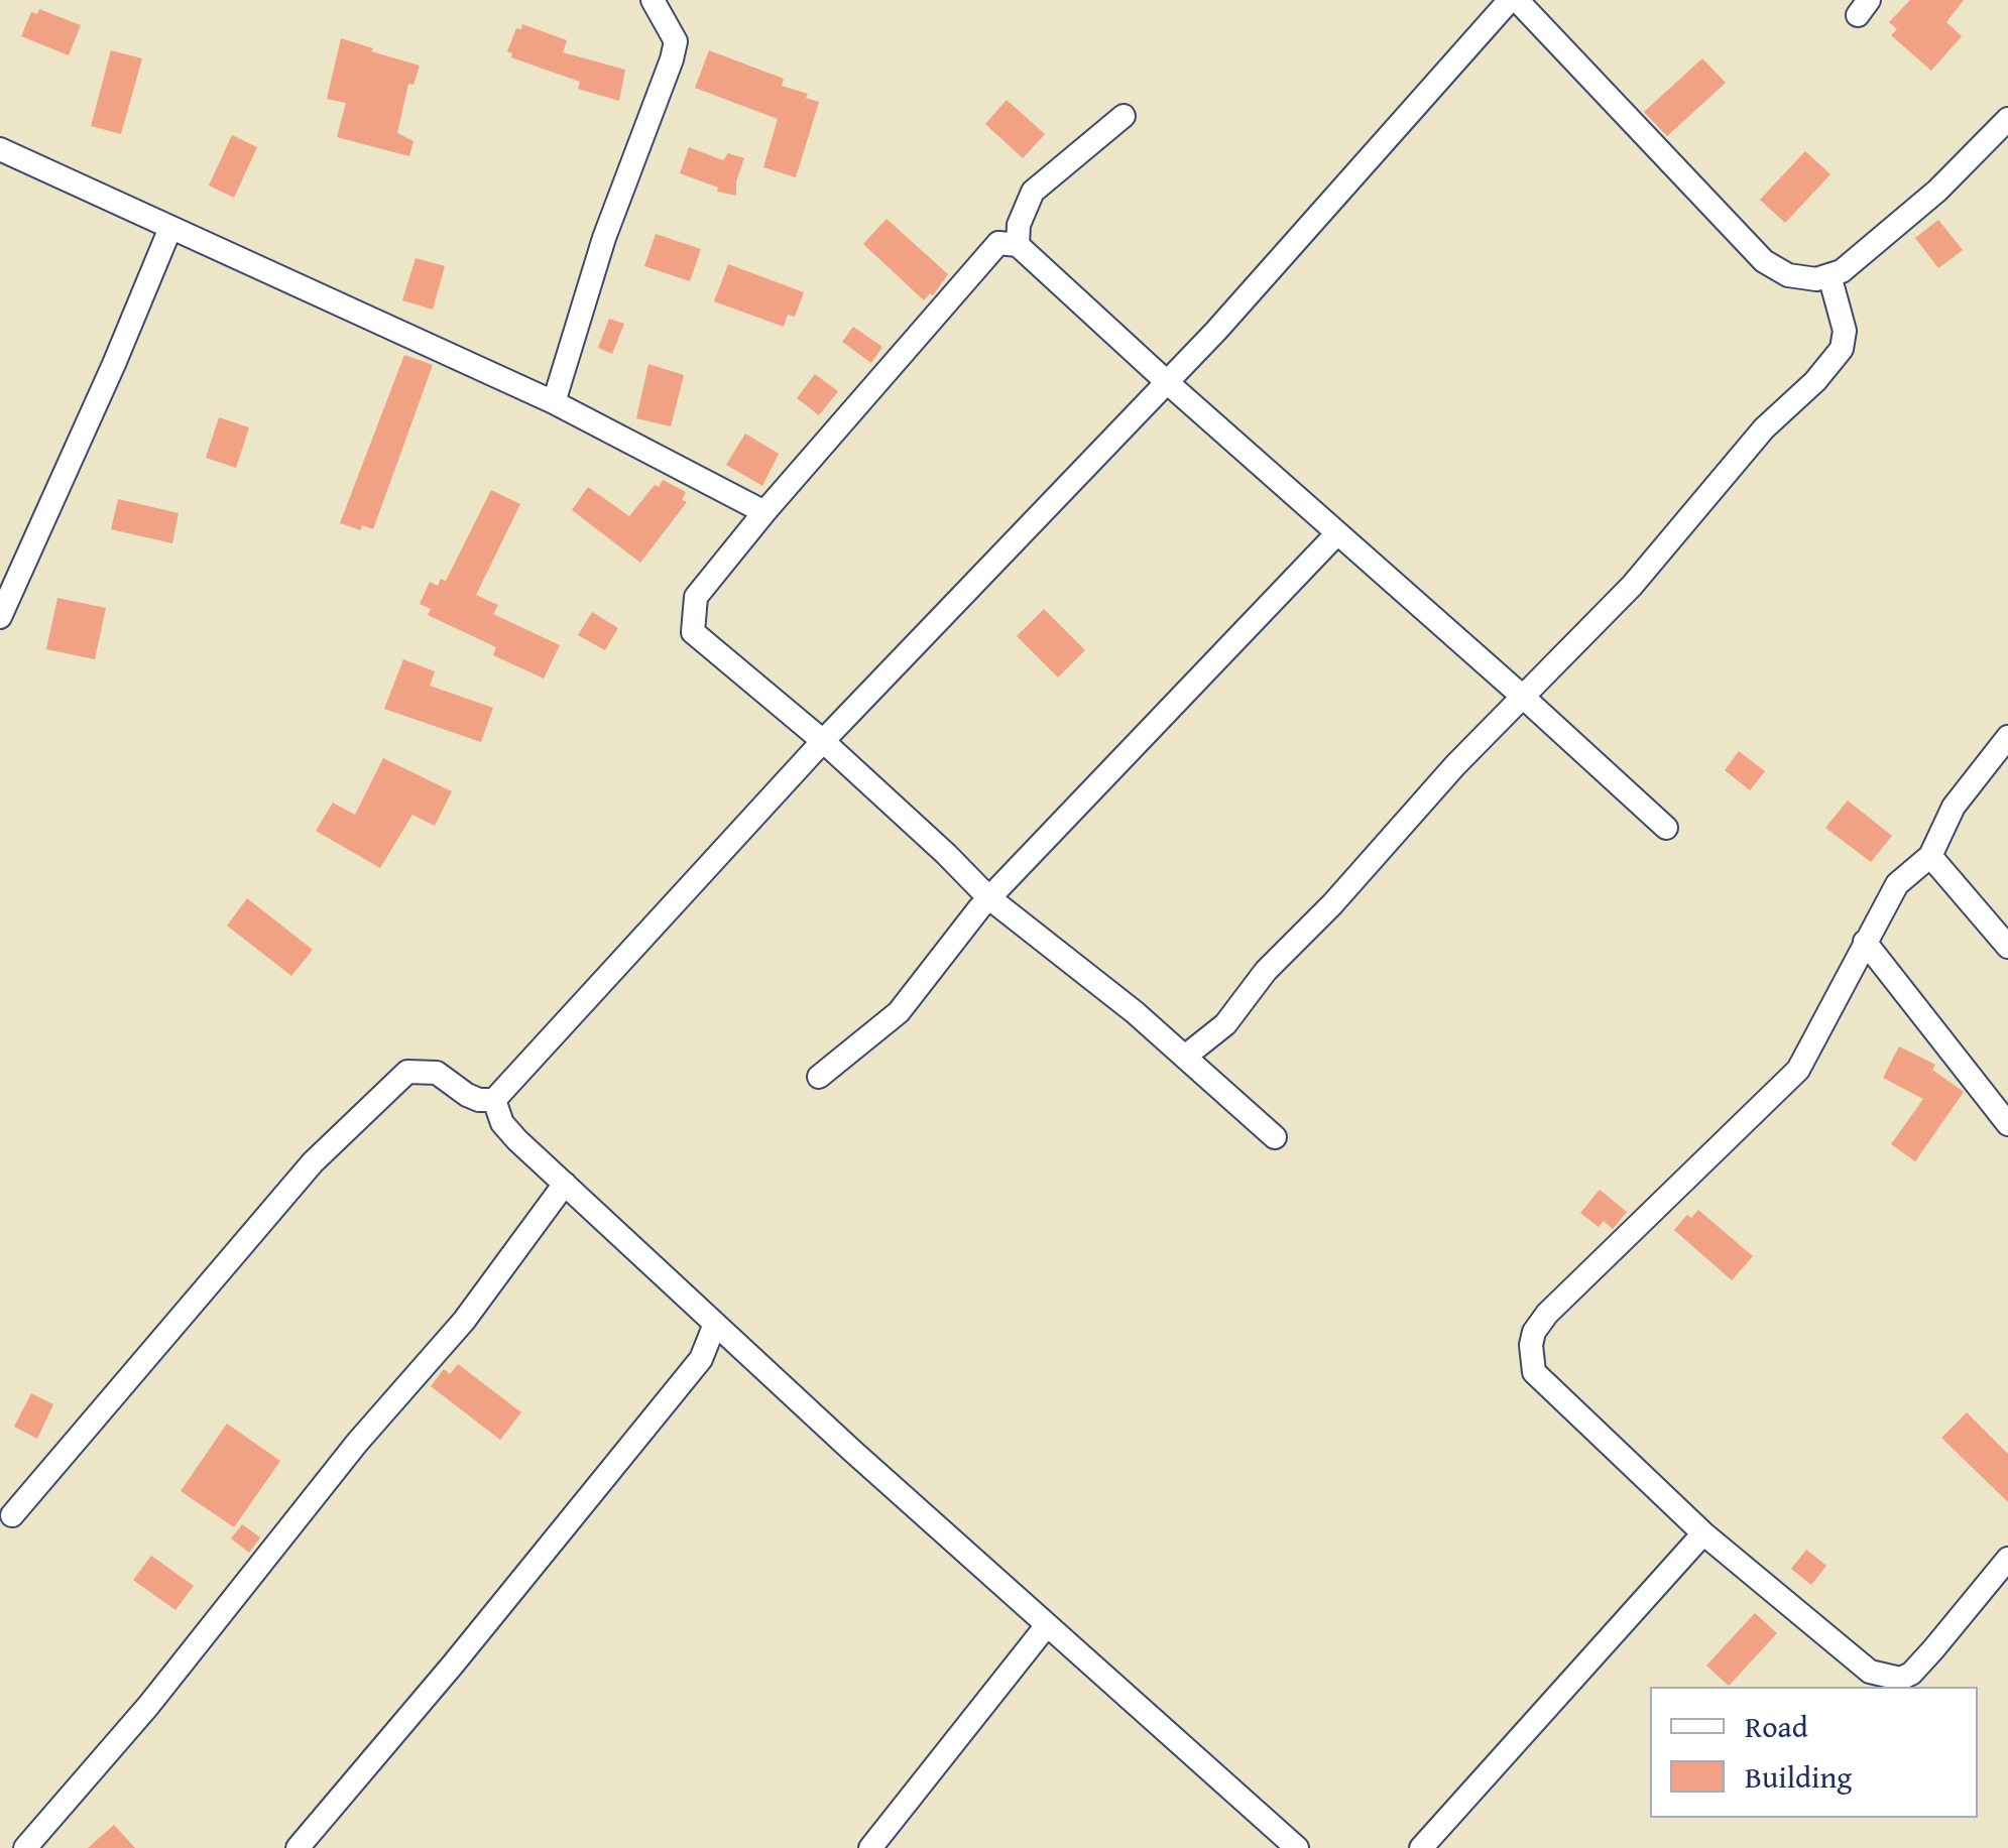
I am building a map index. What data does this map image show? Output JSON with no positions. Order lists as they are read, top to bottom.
{
  "legend": ["Road", "Building"]
}
